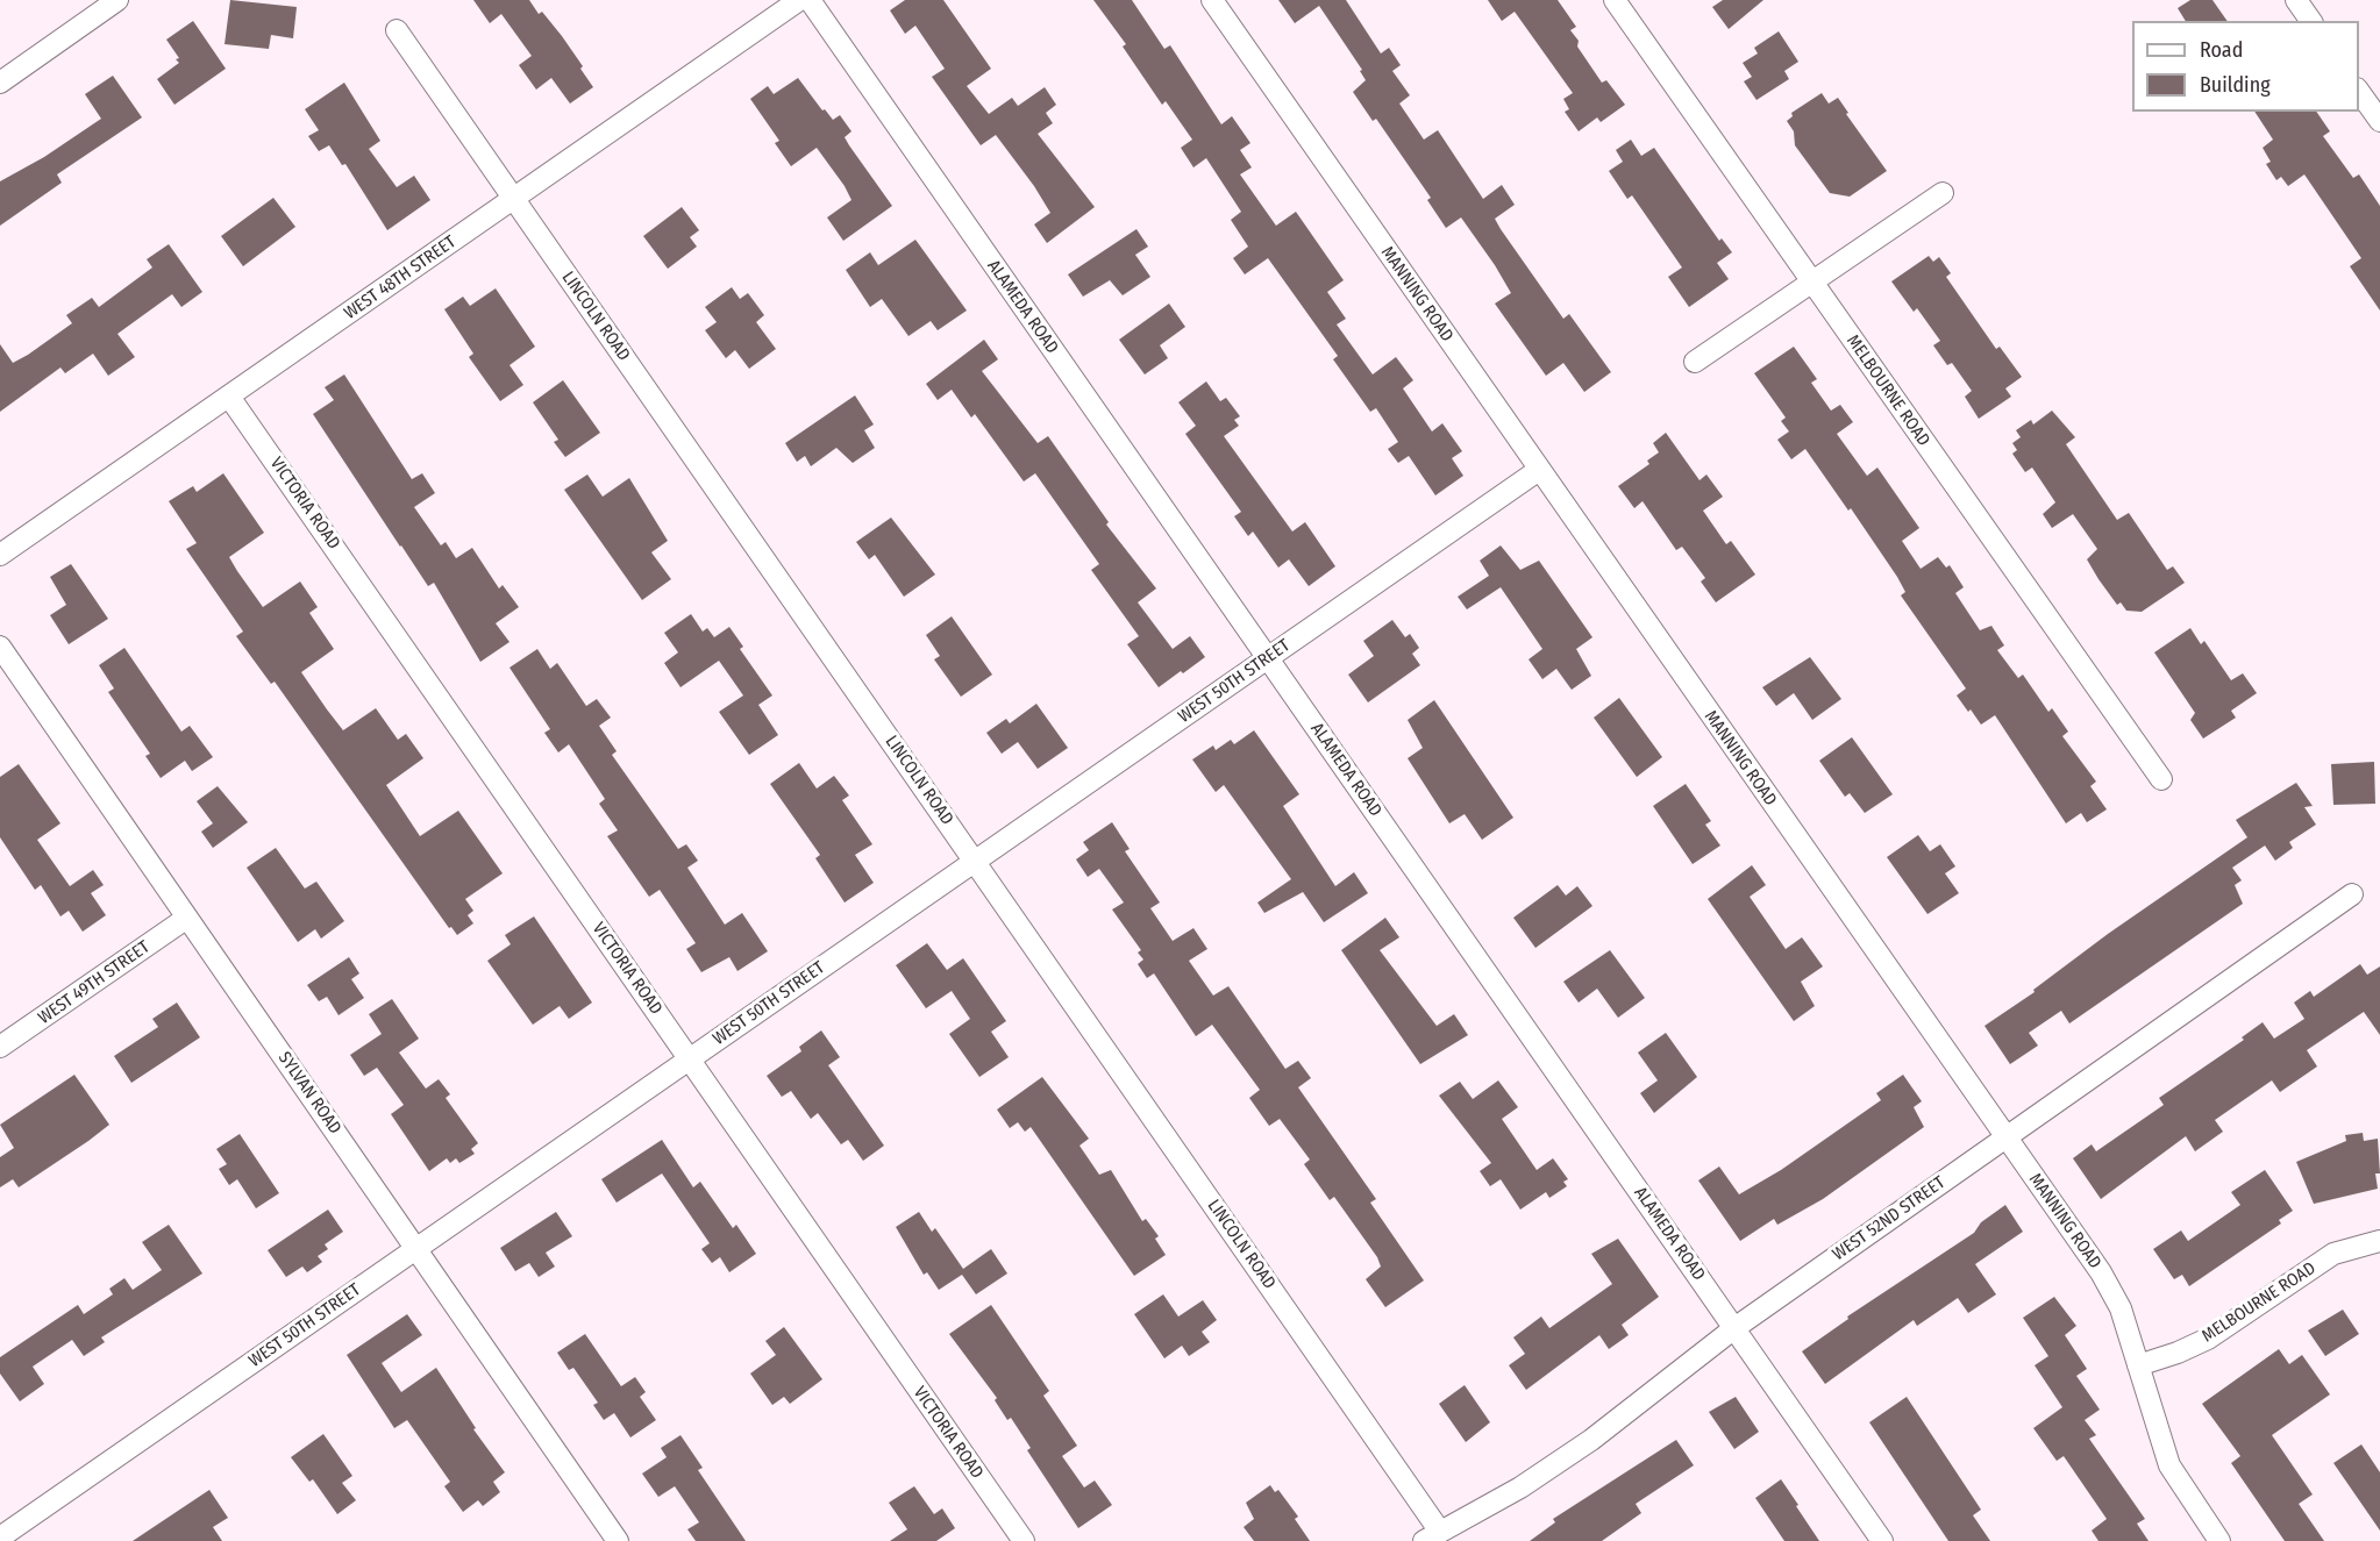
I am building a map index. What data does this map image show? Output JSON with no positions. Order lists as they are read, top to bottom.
{
  "streets": {
    "street": [
      "WEST 48TH STREET",
      "MANNING ROAD",
      "ALAMEDA ROAD",
      "LINCOLN ROAD",
      "MELBOURNE ROAD",
      "VICTORIA ROAD",
      "WEST 50TH STREET",
      "WEST 49TH STREET",
      "SYLVAN ROAD",
      "WEST 52ND STREET"
    ]
  },
  "crossings": [
    ["WEST 48TH STREET", "LINCOLN ROAD"],
    ["WEST 48TH STREET", "VICTORIA ROAD"],
    ["MANNING ROAD", "MELBOURNE ROAD"],
    ["MANNING ROAD", "WEST 50TH STREET"],
    ["MANNING ROAD", "WEST 52ND STREET"],
    ["ALAMEDA ROAD", "WEST 50TH STREET"],
    ["ALAMEDA ROAD", "WEST 52ND STREET"],
    ["LINCOLN ROAD", "WEST 50TH STREET"],
    ["LINCOLN ROAD", "WEST 52ND STREET"],
    ["VICTORIA ROAD", "WEST 50TH STREET"],
    ["WEST 50TH STREET", "SYLVAN ROAD"],
    ["WEST 49TH STREET", "SYLVAN ROAD"]
  ],
  "legend": ["Road", "Building"]
}
